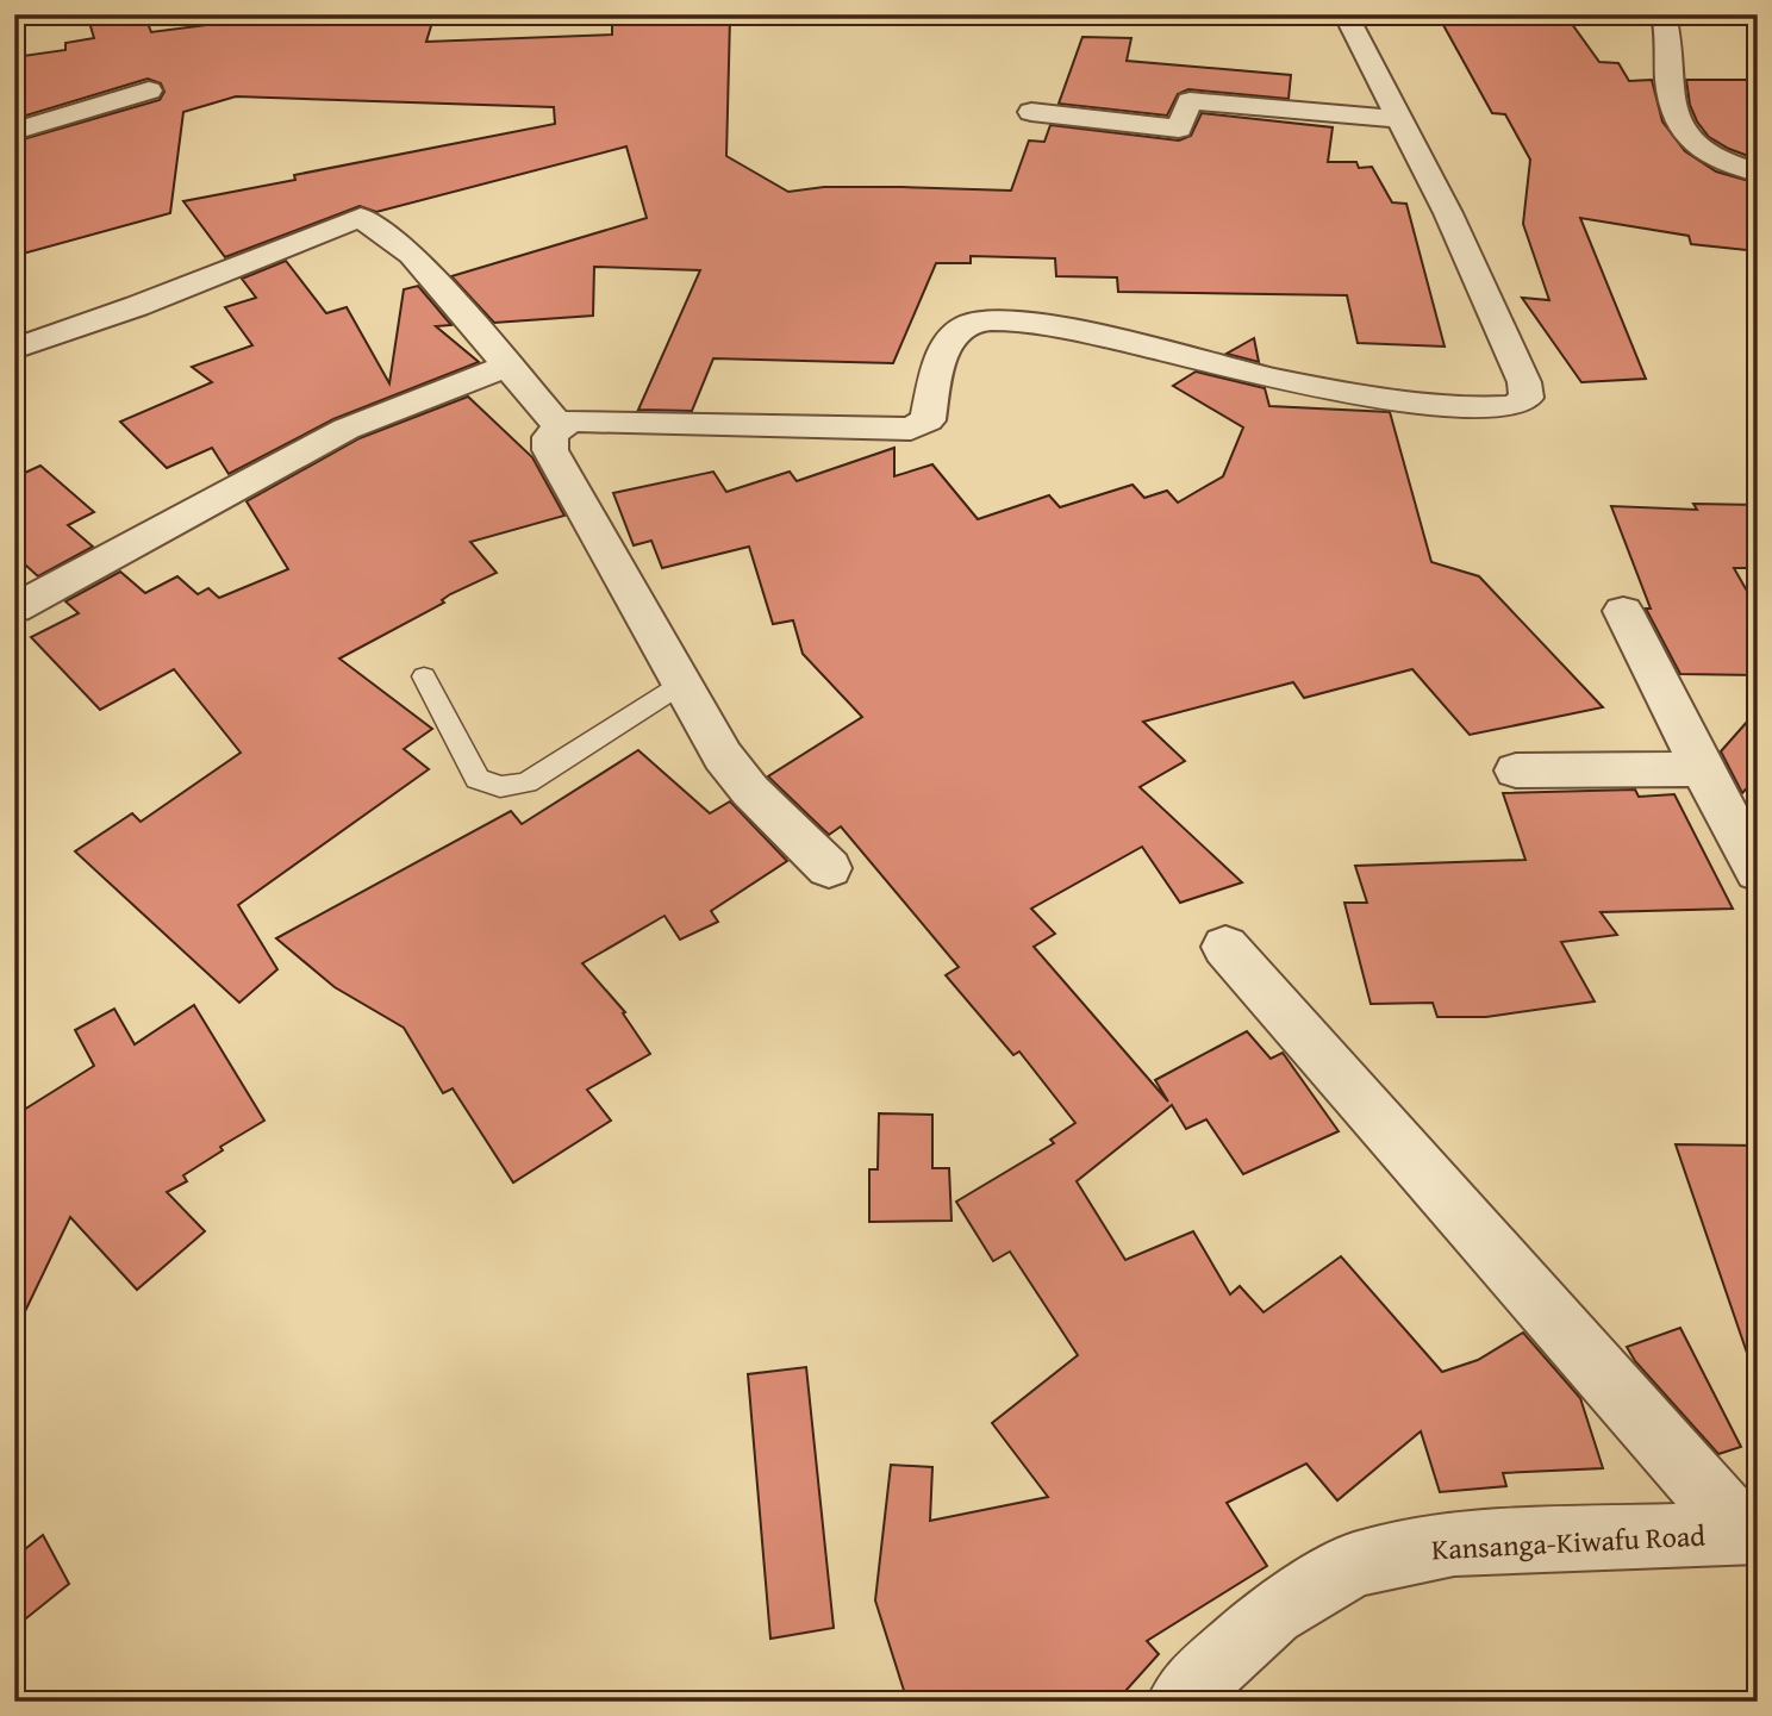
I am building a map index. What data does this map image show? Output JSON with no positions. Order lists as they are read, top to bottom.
{
  "streets": {
    "street": ["Kansanga-Kiwafu Road"]
  }
}
